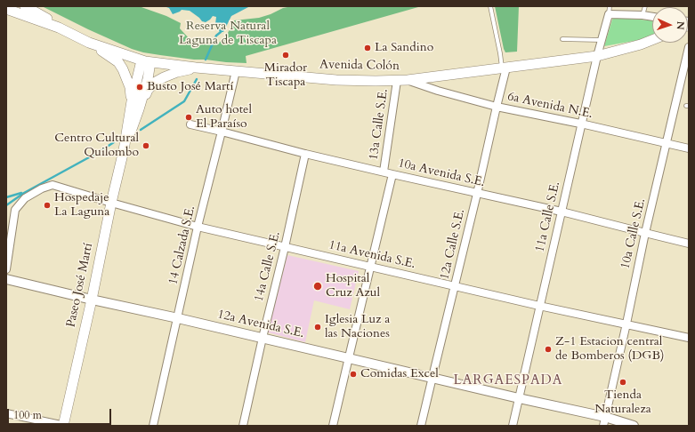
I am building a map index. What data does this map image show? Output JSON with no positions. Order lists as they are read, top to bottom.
{
  "streets": {
    "main road": ["Avenida Colón", "Paseo José Martí"],
    "street": [
      "6a Avenida N.E.",
      "13a Calle S.E.",
      "10a Avenida S.E.",
      "11a Calle S.E.",
      "10a Calle S.E.",
      "12a Calle S.E.",
      "14 Calzada S.E.",
      "11a Avenida S.E.",
      "14a Calle S.E.",
      "12a Avenida S.E."
    ]
  },
  "crossings": [
    ["Avenida Colón", "6a Avenida N.E."],
    ["Avenida Colón", "13a Calle S.E."],
    ["Avenida Colón", "11a Calle S.E."],
    ["Avenida Colón", "12a Calle S.E."],
    ["Avenida Colón", "14 Calzada S.E."],
    ["Avenida Colón", "Paseo José Martí"],
    ["6a Avenida N.E.", "11a Calle S.E."],
    ["6a Avenida N.E.", "10a Calle S.E."],
    ["6a Avenida N.E.", "12a Calle S.E."],
    ["13a Calle S.E.", "10a Avenida S.E."],
    ["13a Calle S.E.", "11a Avenida S.E."],
    ["13a Calle S.E.", "12a Avenida S.E."],
    ["10a Avenida S.E.", "11a Calle S.E."],
    ["10a Avenida S.E.", "10a Calle S.E."],
    ["10a Avenida S.E.", "12a Calle S.E."],
    ["10a Avenida S.E.", "14 Calzada S.E."],
    ["10a Avenida S.E.", "14a Calle S.E."],
    ["11a Calle S.E.", "11a Avenida S.E."],
    ["11a Calle S.E.", "12a Avenida S.E."],
    ["10a Calle S.E.", "11a Avenida S.E."],
    ["10a Calle S.E.", "12a Avenida S.E."],
    ["12a Calle S.E.", "11a Avenida S.E."],
    ["12a Calle S.E.", "12a Avenida S.E."],
    ["14 Calzada S.E.", "11a Avenida S.E."],
    ["14 Calzada S.E.", "12a Avenida S.E."],
    ["11a Avenida S.E.", "14a Calle S.E."],
    ["11a Avenida S.E.", "Paseo José Martí"],
    ["14a Calle S.E.", "12a Avenida S.E."],
    ["Paseo José Martí", "12a Avenida S.E."]
  ],
  "districts": ["LARGAESPADA"],
  "parks": ["Reserva Natural Laguna de Tiscapa"],
  "places": [
    "La Sandino",
    "Mirador Tiscapa",
    "Busto José Martí",
    "Auto hotel El Paraíso",
    "Centro Cultural Quilombo",
    "Hospedaje La Laguna",
    "Hospital Cruz Azul",
    "Iglesia Luz a las Naciones",
    "Z-1 Estacion central de Bomberos (DGB)",
    "Comidas Excel",
    "Tienda Naturaleza"
  ],
  "scale_bar": "100 m",
  "north": "right"
}
